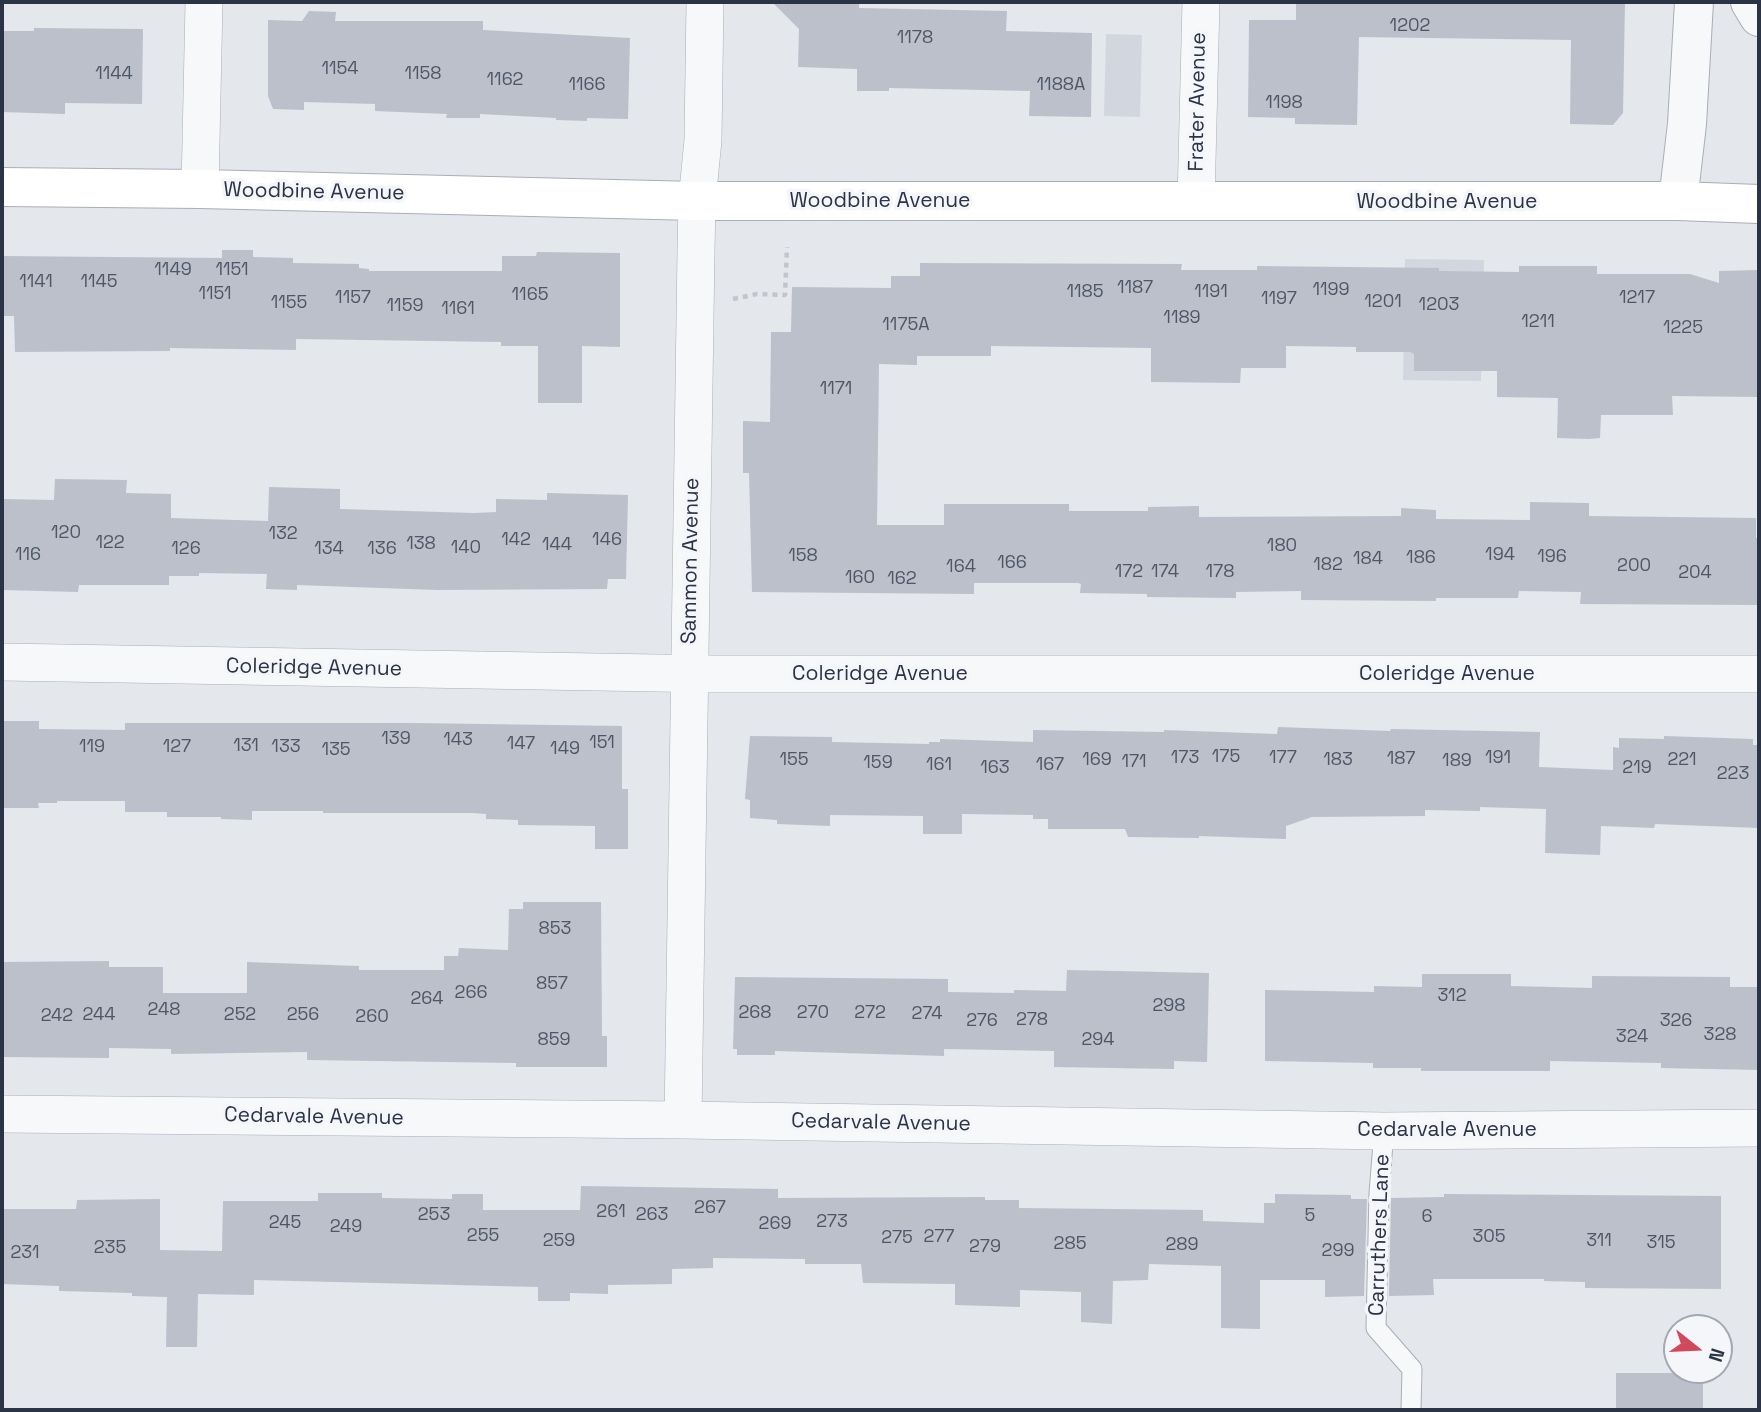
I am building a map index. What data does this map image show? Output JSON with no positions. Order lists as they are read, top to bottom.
{
  "streets": {
    "main road": ["Woodbine Avenue"],
    "street": [
      "Frater Avenue",
      "Sammon Avenue",
      "Coleridge Avenue",
      "Cedarvale Avenue"
    ],
    "lane": ["Carruthers Lane"]
  },
  "crossings": [
    ["Frater Avenue", "Woodbine Avenue"],
    ["Woodbine Avenue", "Sammon Avenue"],
    ["Sammon Avenue", "Coleridge Avenue"],
    ["Sammon Avenue", "Cedarvale Avenue"],
    ["Cedarvale Avenue", "Carruthers Lane"]
  ],
  "house_numbers": [
    "1202",
    "1178",
    "1154",
    "1144",
    "1158",
    "1162",
    "1166",
    "1188A",
    "1198",
    "1149",
    "1151",
    "1141",
    "1145",
    "1187",
    "1199",
    "1185",
    "1191",
    "1151",
    "1165",
    "1157",
    "1217",
    "1197",
    "1201",
    "1155",
    "1203",
    "1159",
    "1161",
    "1189",
    "1211",
    "1175A",
    "1225",
    "1171",
    "120",
    "132",
    "142",
    "146",
    "122",
    "138",
    "144",
    "180",
    "140",
    "126",
    "134",
    "136",
    "116",
    "194",
    "158",
    "196",
    "186",
    "184",
    "166",
    "182",
    "200",
    "164",
    "172",
    "174",
    "178",
    "204",
    "160",
    "162",
    "139",
    "143",
    "151",
    "147",
    "131",
    "119",
    "127",
    "133",
    "149",
    "135",
    "175",
    "173",
    "177",
    "191",
    "187",
    "155",
    "169",
    "183",
    "221",
    "189",
    "171",
    "159",
    "161",
    "167",
    "163",
    "219",
    "223",
    "853",
    "857",
    "266",
    "312",
    "264",
    "298",
    "248",
    "268",
    "270",
    "272",
    "274",
    "244",
    "252",
    "256",
    "242",
    "260",
    "278",
    "276",
    "326",
    "328",
    "324",
    "859",
    "294",
    "267",
    "261",
    "253",
    "263",
    "5",
    "6",
    "273",
    "245",
    "269",
    "249",
    "255",
    "277",
    "305",
    "275",
    "259",
    "311",
    "315",
    "285",
    "289",
    "279",
    "235",
    "299",
    "231"
  ],
  "north": "right"
}
